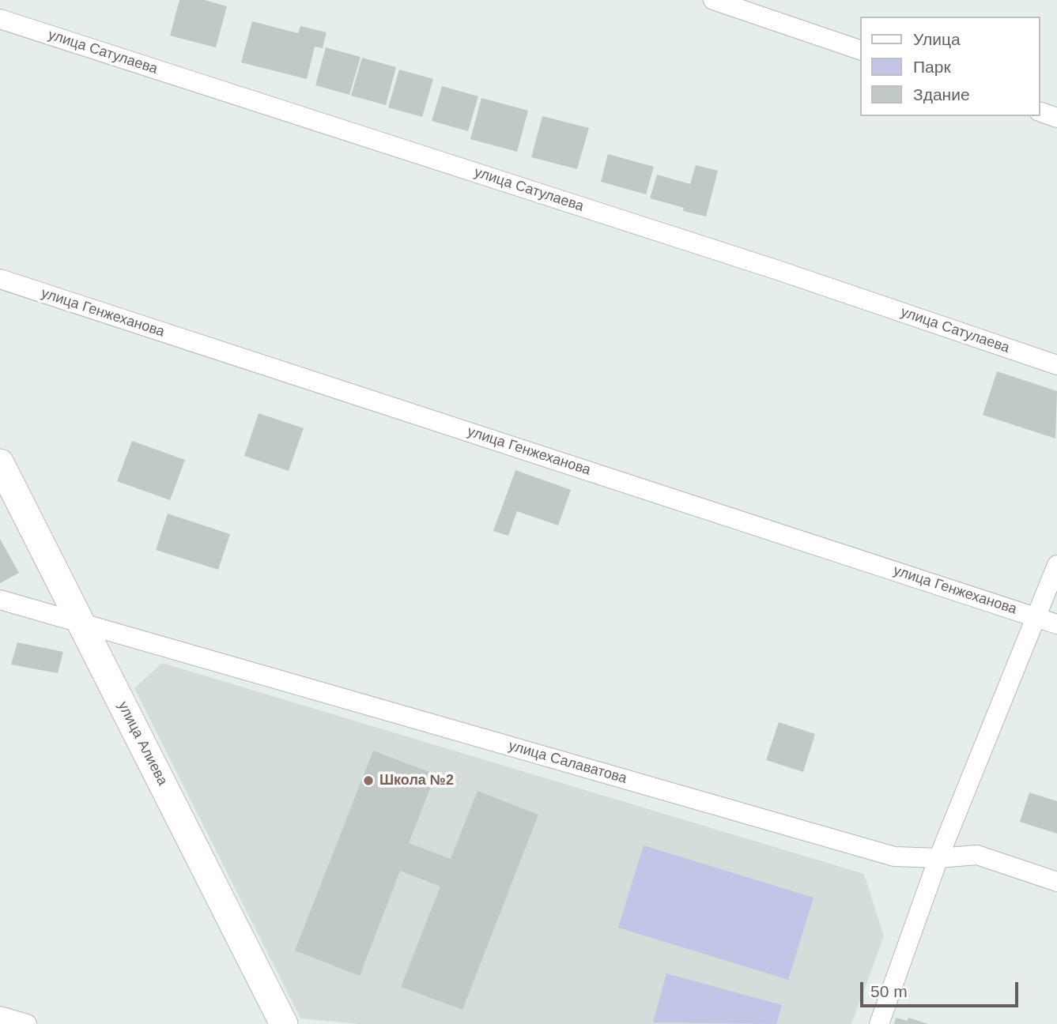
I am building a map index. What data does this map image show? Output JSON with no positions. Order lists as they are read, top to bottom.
{
  "streets": {
    "street": [
      "улица Сатулаева",
      "улица Генжеханова",
      "улица Алиева",
      "улица Салаватова"
    ]
  },
  "crossings": [
    ["улица Алиева", "улица Салаватова"]
  ],
  "places": ["Школа №2"],
  "legend": ["Улица", "Парк", "Здание"],
  "scale_bar": "50 m"
}
